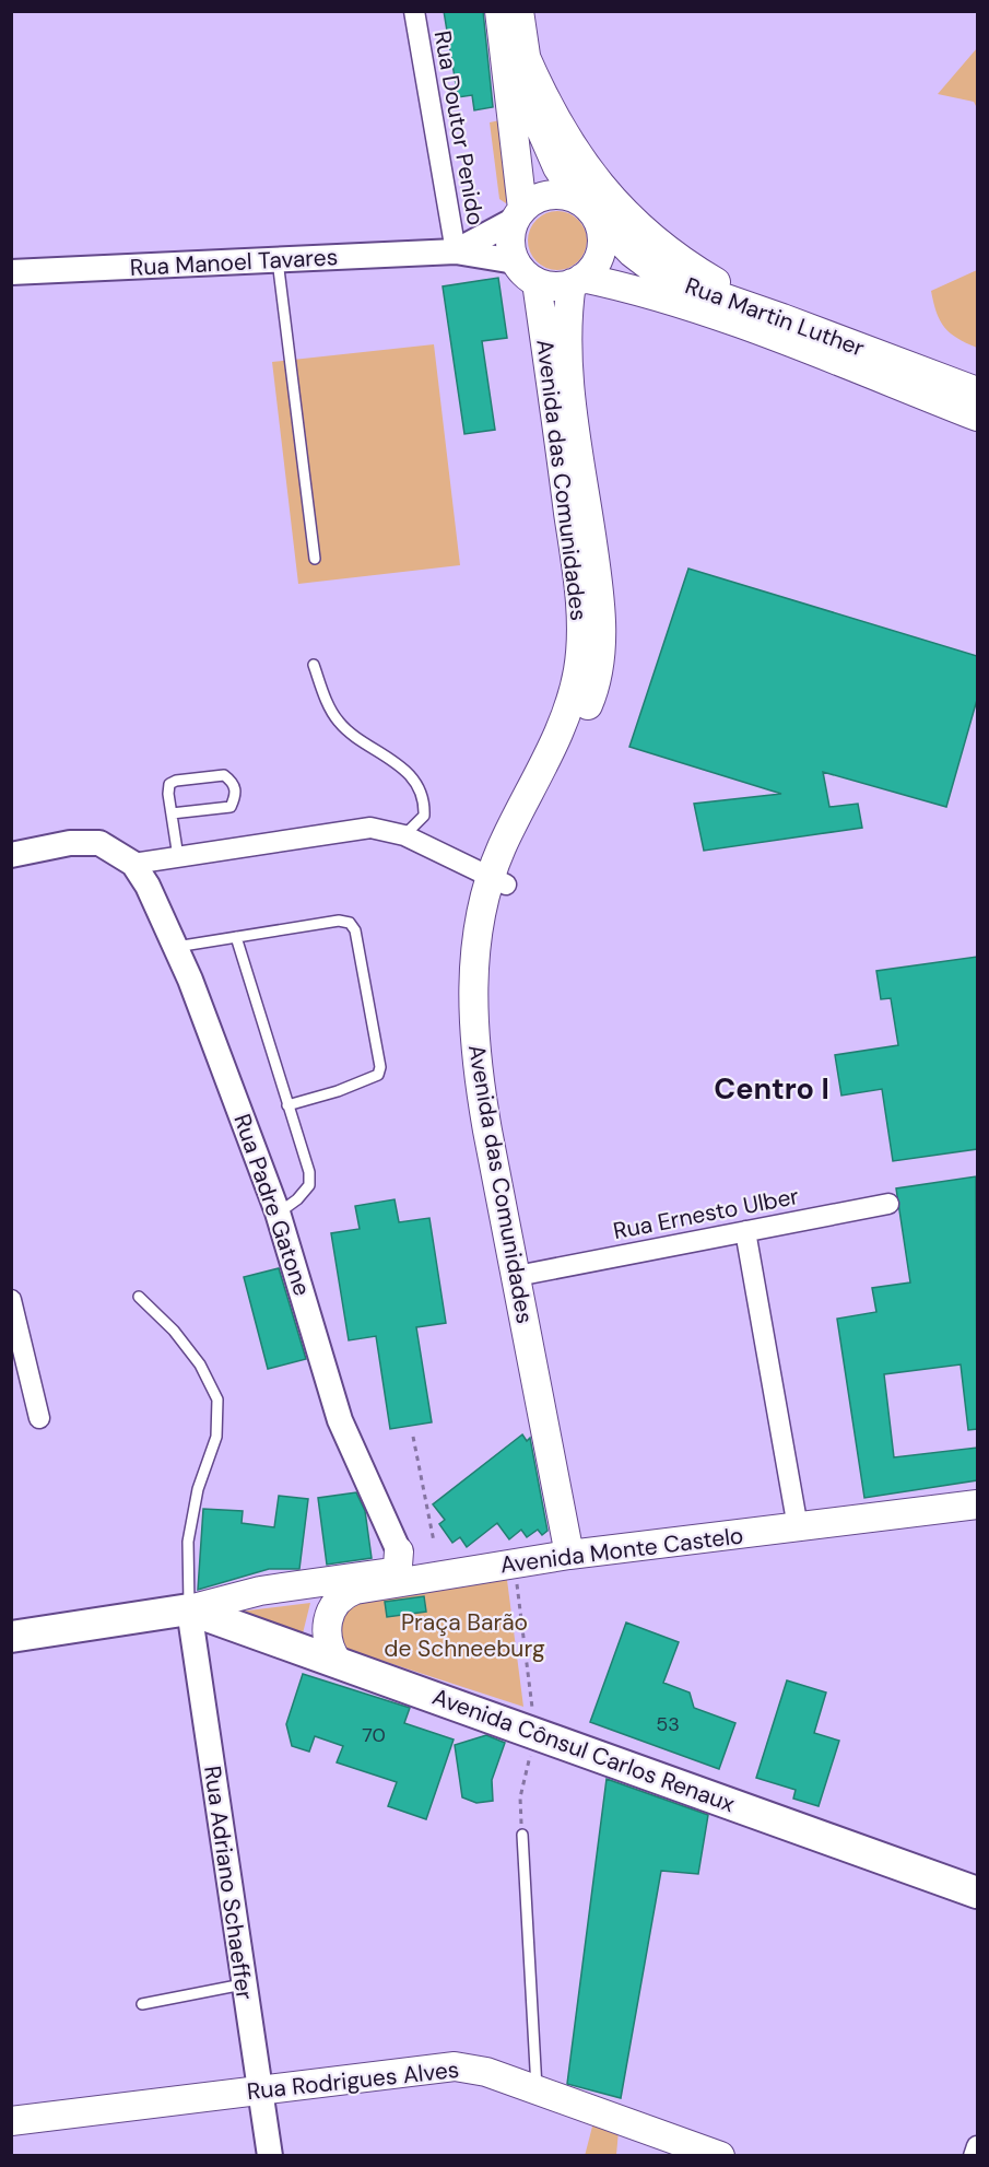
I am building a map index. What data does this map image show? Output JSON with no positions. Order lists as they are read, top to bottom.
{
  "streets": {
    "main road": [
      "Rua Martin Luther",
      "Avenida das Comunidades",
      "Avenida Monte Castelo",
      "Avenida Cônsul Carlos Renaux",
      "Rua Rodrigues Alves"
    ],
    "street": [
      "Rua Doutor Penido",
      "Rua Manoel Tavares",
      "Rua Padre Gatone",
      "Rua Ernesto Ulber",
      "Rua Adriano Schaeffer"
    ]
  },
  "crossings": [
    ["Rua Doutor Penido", "Rua Manoel Tavares"],
    ["Rua Manoel Tavares", "Rua Martin Luther"],
    ["Rua Manoel Tavares", "Avenida das Comunidades"],
    ["Rua Martin Luther", "Avenida das Comunidades"],
    ["Avenida das Comunidades", "Rua Ernesto Ulber"],
    ["Avenida das Comunidades", "Avenida Monte Castelo"],
    ["Avenida Monte Castelo", "Avenida Cônsul Carlos Renaux"],
    ["Avenida Cônsul Carlos Renaux", "Rua Adriano Schaeffer"],
    ["Rua Adriano Schaeffer", "Rua Rodrigues Alves"]
  ],
  "districts": ["Centro I"],
  "parks": ["Praça Barão de Schneeburg"],
  "house_numbers": ["53", "70"]
}
